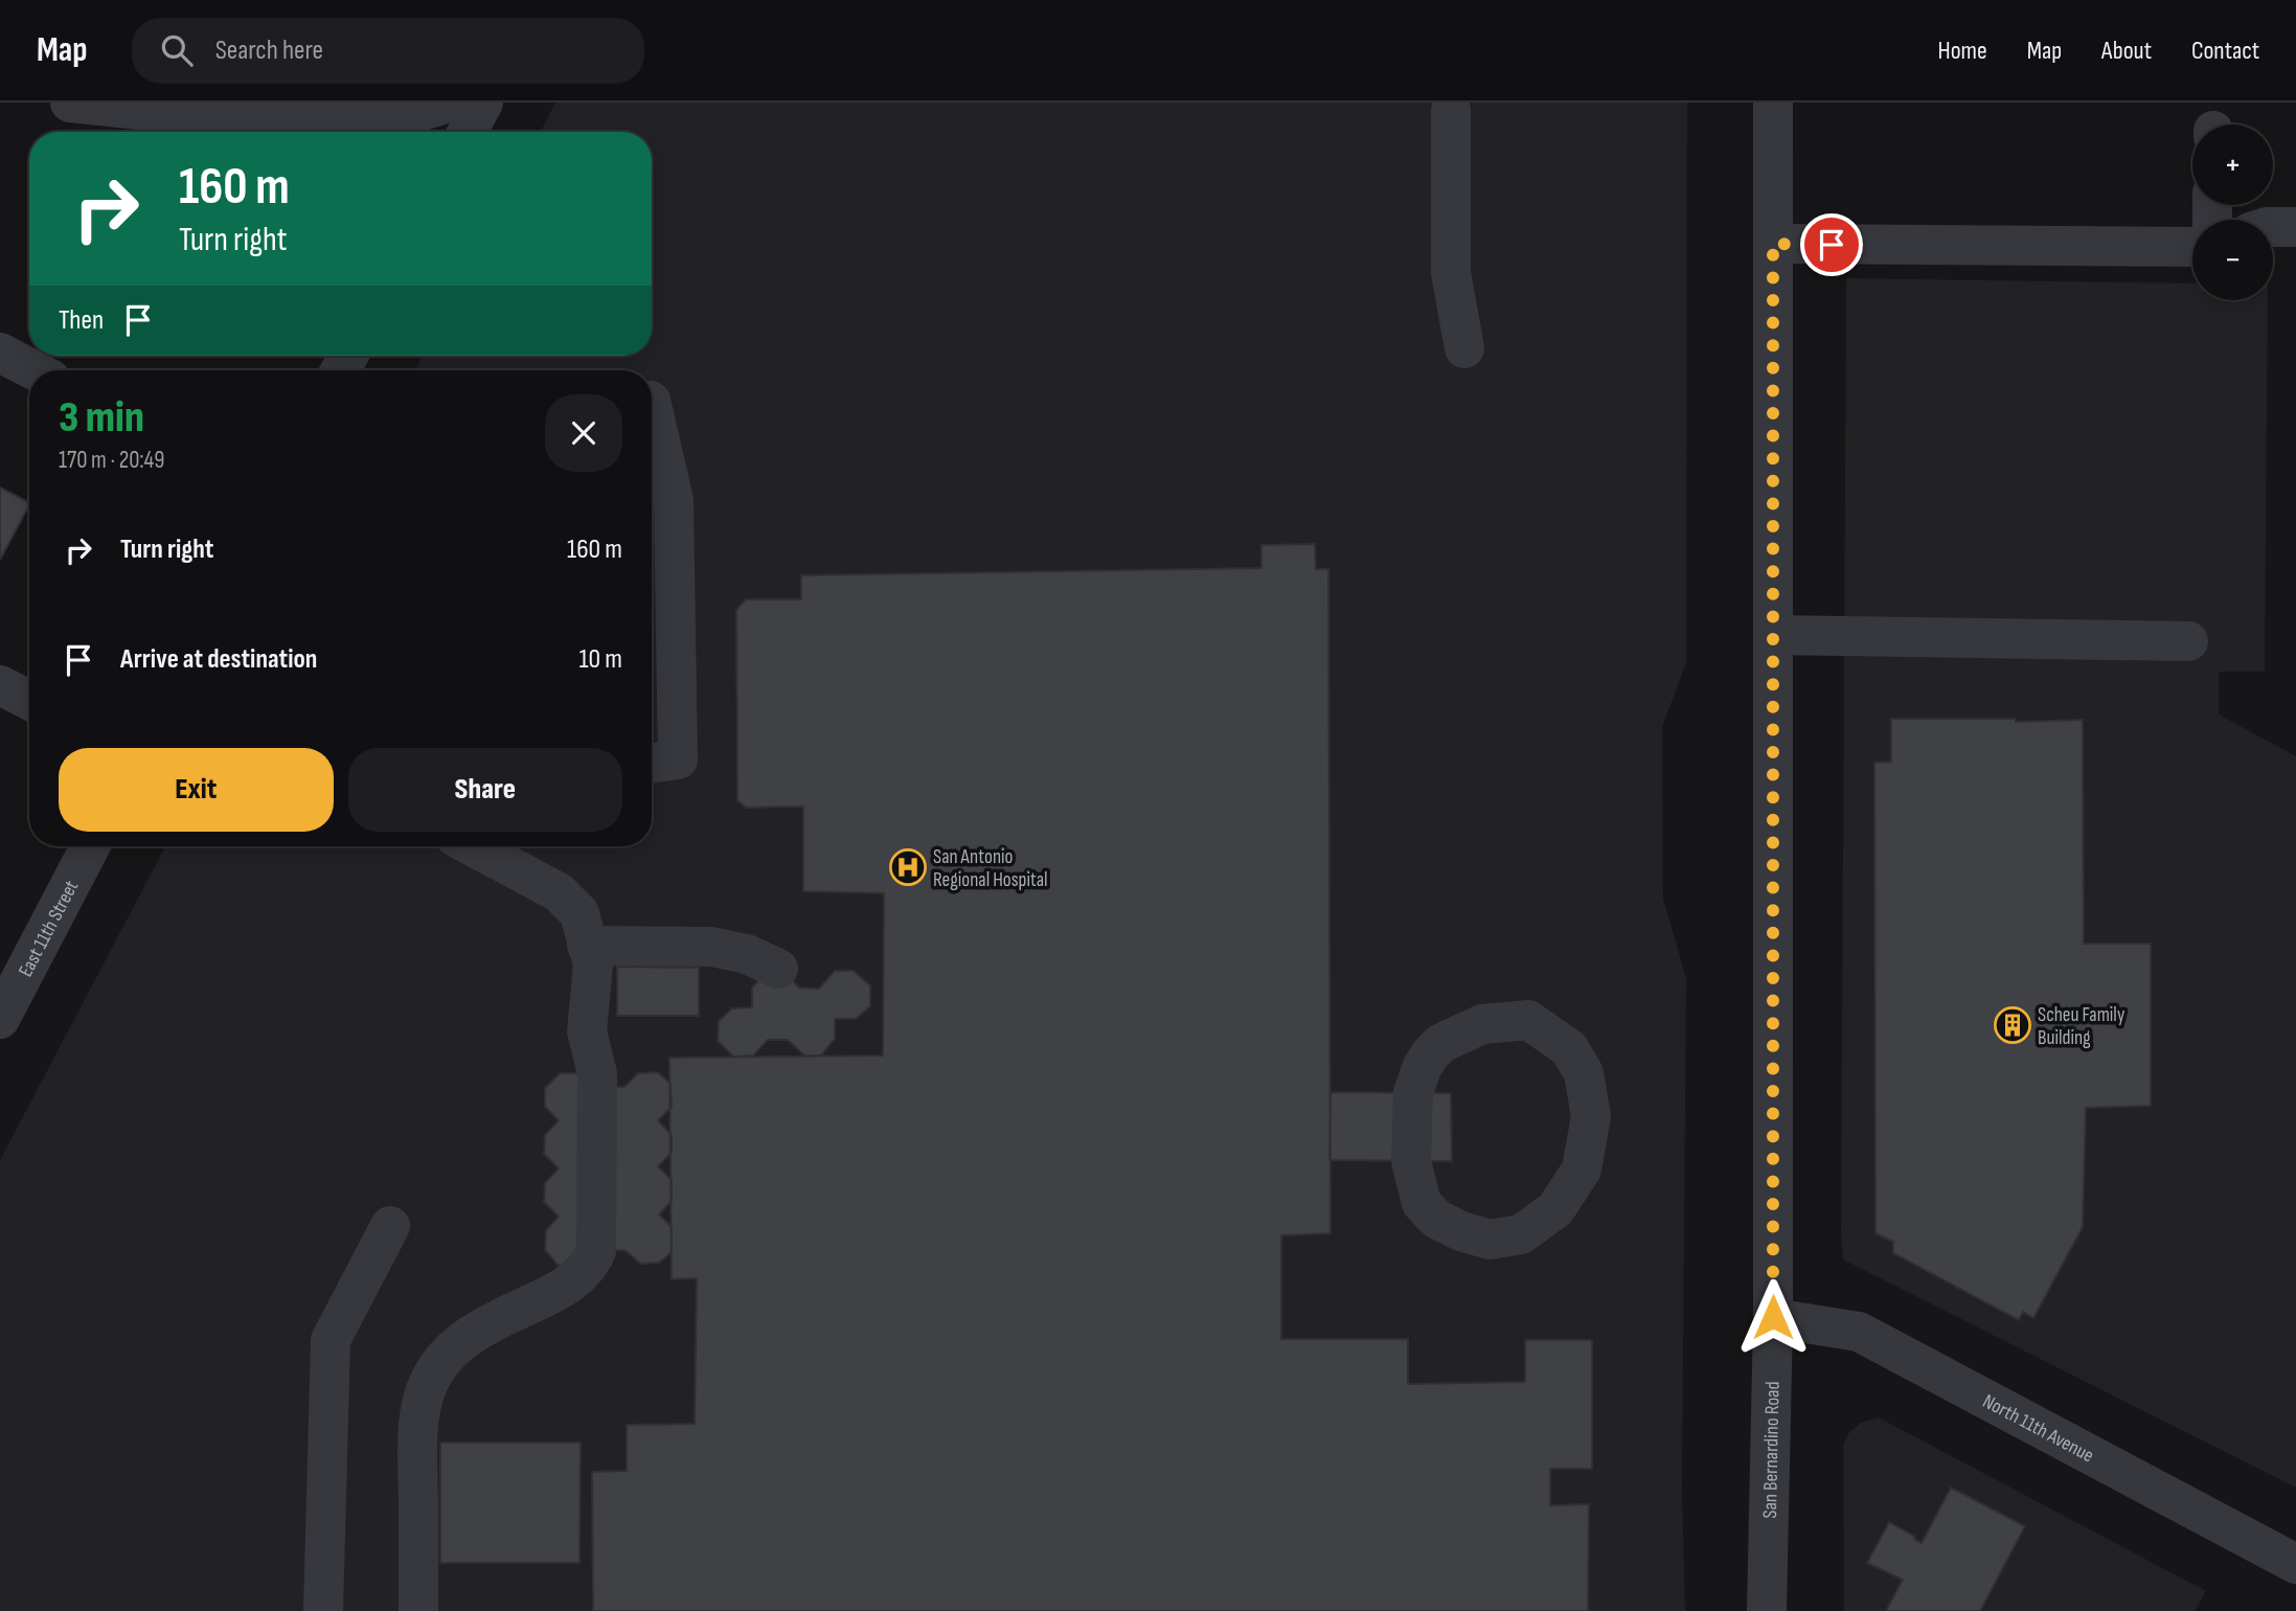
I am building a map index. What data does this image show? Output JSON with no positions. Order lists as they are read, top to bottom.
{
  "streets": {
    "street": ["East 11th Street", "North 11th Avenue", "San Bernardino Road"]
  },
  "crossings": [
    ["North 11th Avenue", "San Bernardino Road"]
  ],
  "places": {
    "hospital": ["San Antonio Regional Hospital"],
    "building": ["Scheu Family Building"]
  },
  "page": {
    "header": "Map",
    "search": "Search here",
    "nav": [
      "Home",
      "Map",
      "About",
      "Contact"
    ],
    "map_buttons": ["+", "−"],
    "turn": ["160 m", "Turn right"],
    "then": "Then",
    "heading": ["3 min", "170 m · 20:49"],
    "list": [
      {
        "name": "Turn right",
        "value": "160 m"
      },
      {
        "name": "Arrive at destination",
        "value": "10 m"
      }
    ],
    "buttons": ["Exit", "Share"]
  }
}
